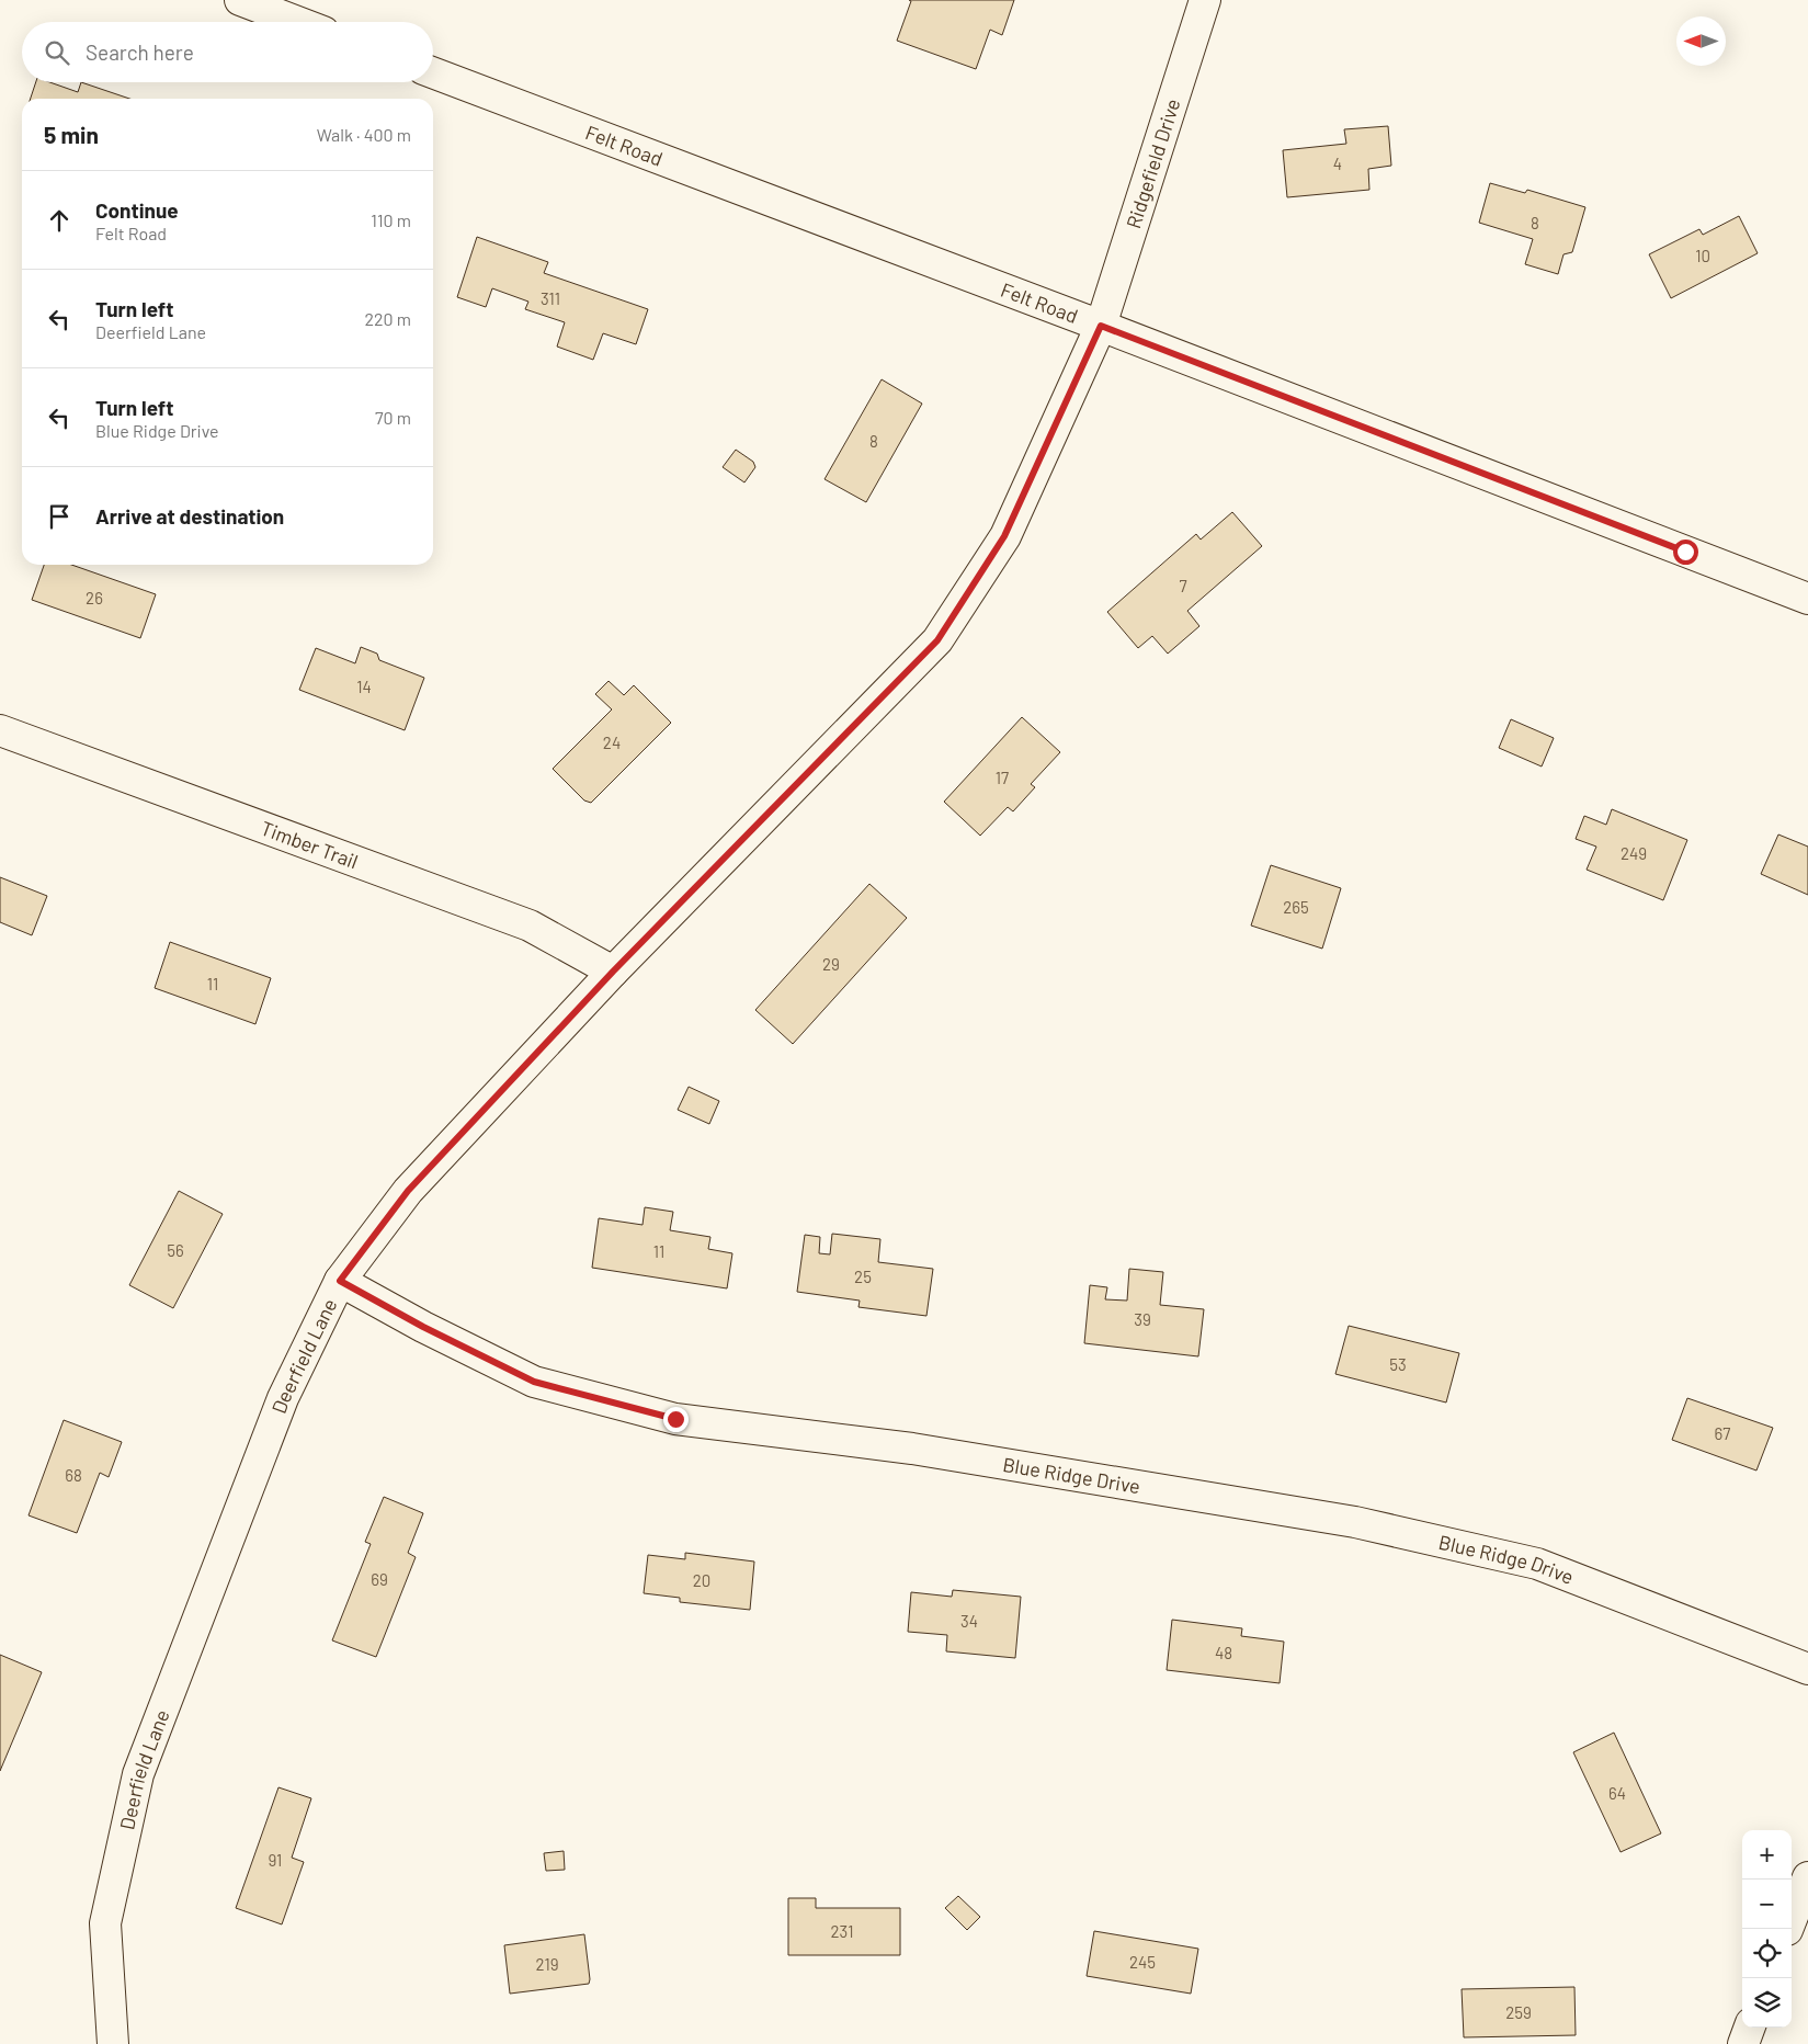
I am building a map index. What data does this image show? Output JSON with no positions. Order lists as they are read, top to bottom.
{
  "streets": {
    "street": [
      "Felt Road",
      "Ridgefield Drive",
      "Timber Trail",
      "Deerfield Lane",
      "Blue Ridge Drive"
    ]
  },
  "crossings": [
    ["Felt Road", "Ridgefield Drive"],
    ["Felt Road", "Deerfield Lane"],
    ["Ridgefield Drive", "Deerfield Lane"],
    ["Timber Trail", "Deerfield Lane"],
    ["Deerfield Lane", "Blue Ridge Drive"]
  ],
  "house_numbers": [
    "4",
    "8",
    "10",
    "311",
    "8",
    "7",
    "26",
    "14",
    "24",
    "17",
    "249",
    "265",
    "29",
    "11",
    "56",
    "11",
    "25",
    "39",
    "53",
    "67",
    "68",
    "69",
    "20",
    "34",
    "48",
    "64",
    "91",
    "231",
    "245",
    "219",
    "259"
  ],
  "north": "left",
  "page": {
    "search": "Search here",
    "heading": ["5 min", "Walk · 400 m"],
    "list": [
      ["Continue", "Felt Road", "110 m"],
      ["Turn left", "Deerfield Lane", "220 m"],
      ["Turn left", "Blue Ridge Drive", "70 m"],
      "Arrive at destination"
    ],
    "map_buttons": ["+", "−"]
  }
}
